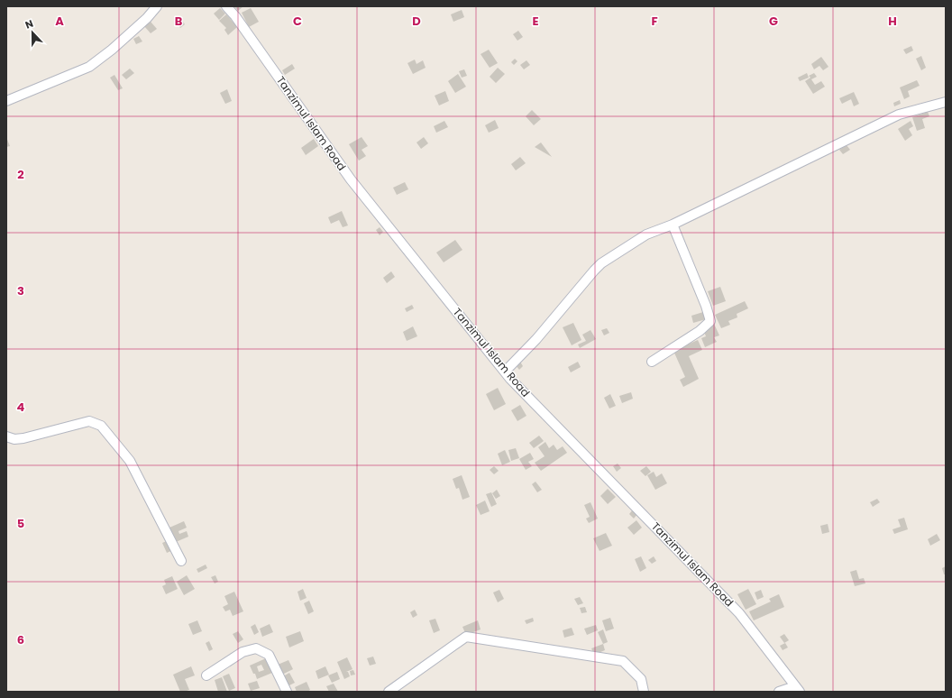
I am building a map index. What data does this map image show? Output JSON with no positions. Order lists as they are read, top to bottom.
{
  "streets": {
    "street": ["Tanzimul Islam Road"]
  },
  "north": "top",
  "grid": {
    "columns": [
      "A",
      "B",
      "C",
      "D",
      "E",
      "F",
      "G",
      "H"
    ],
    "rows": [
      "2",
      "3",
      "4",
      "5",
      "6"
    ]
  }
}
